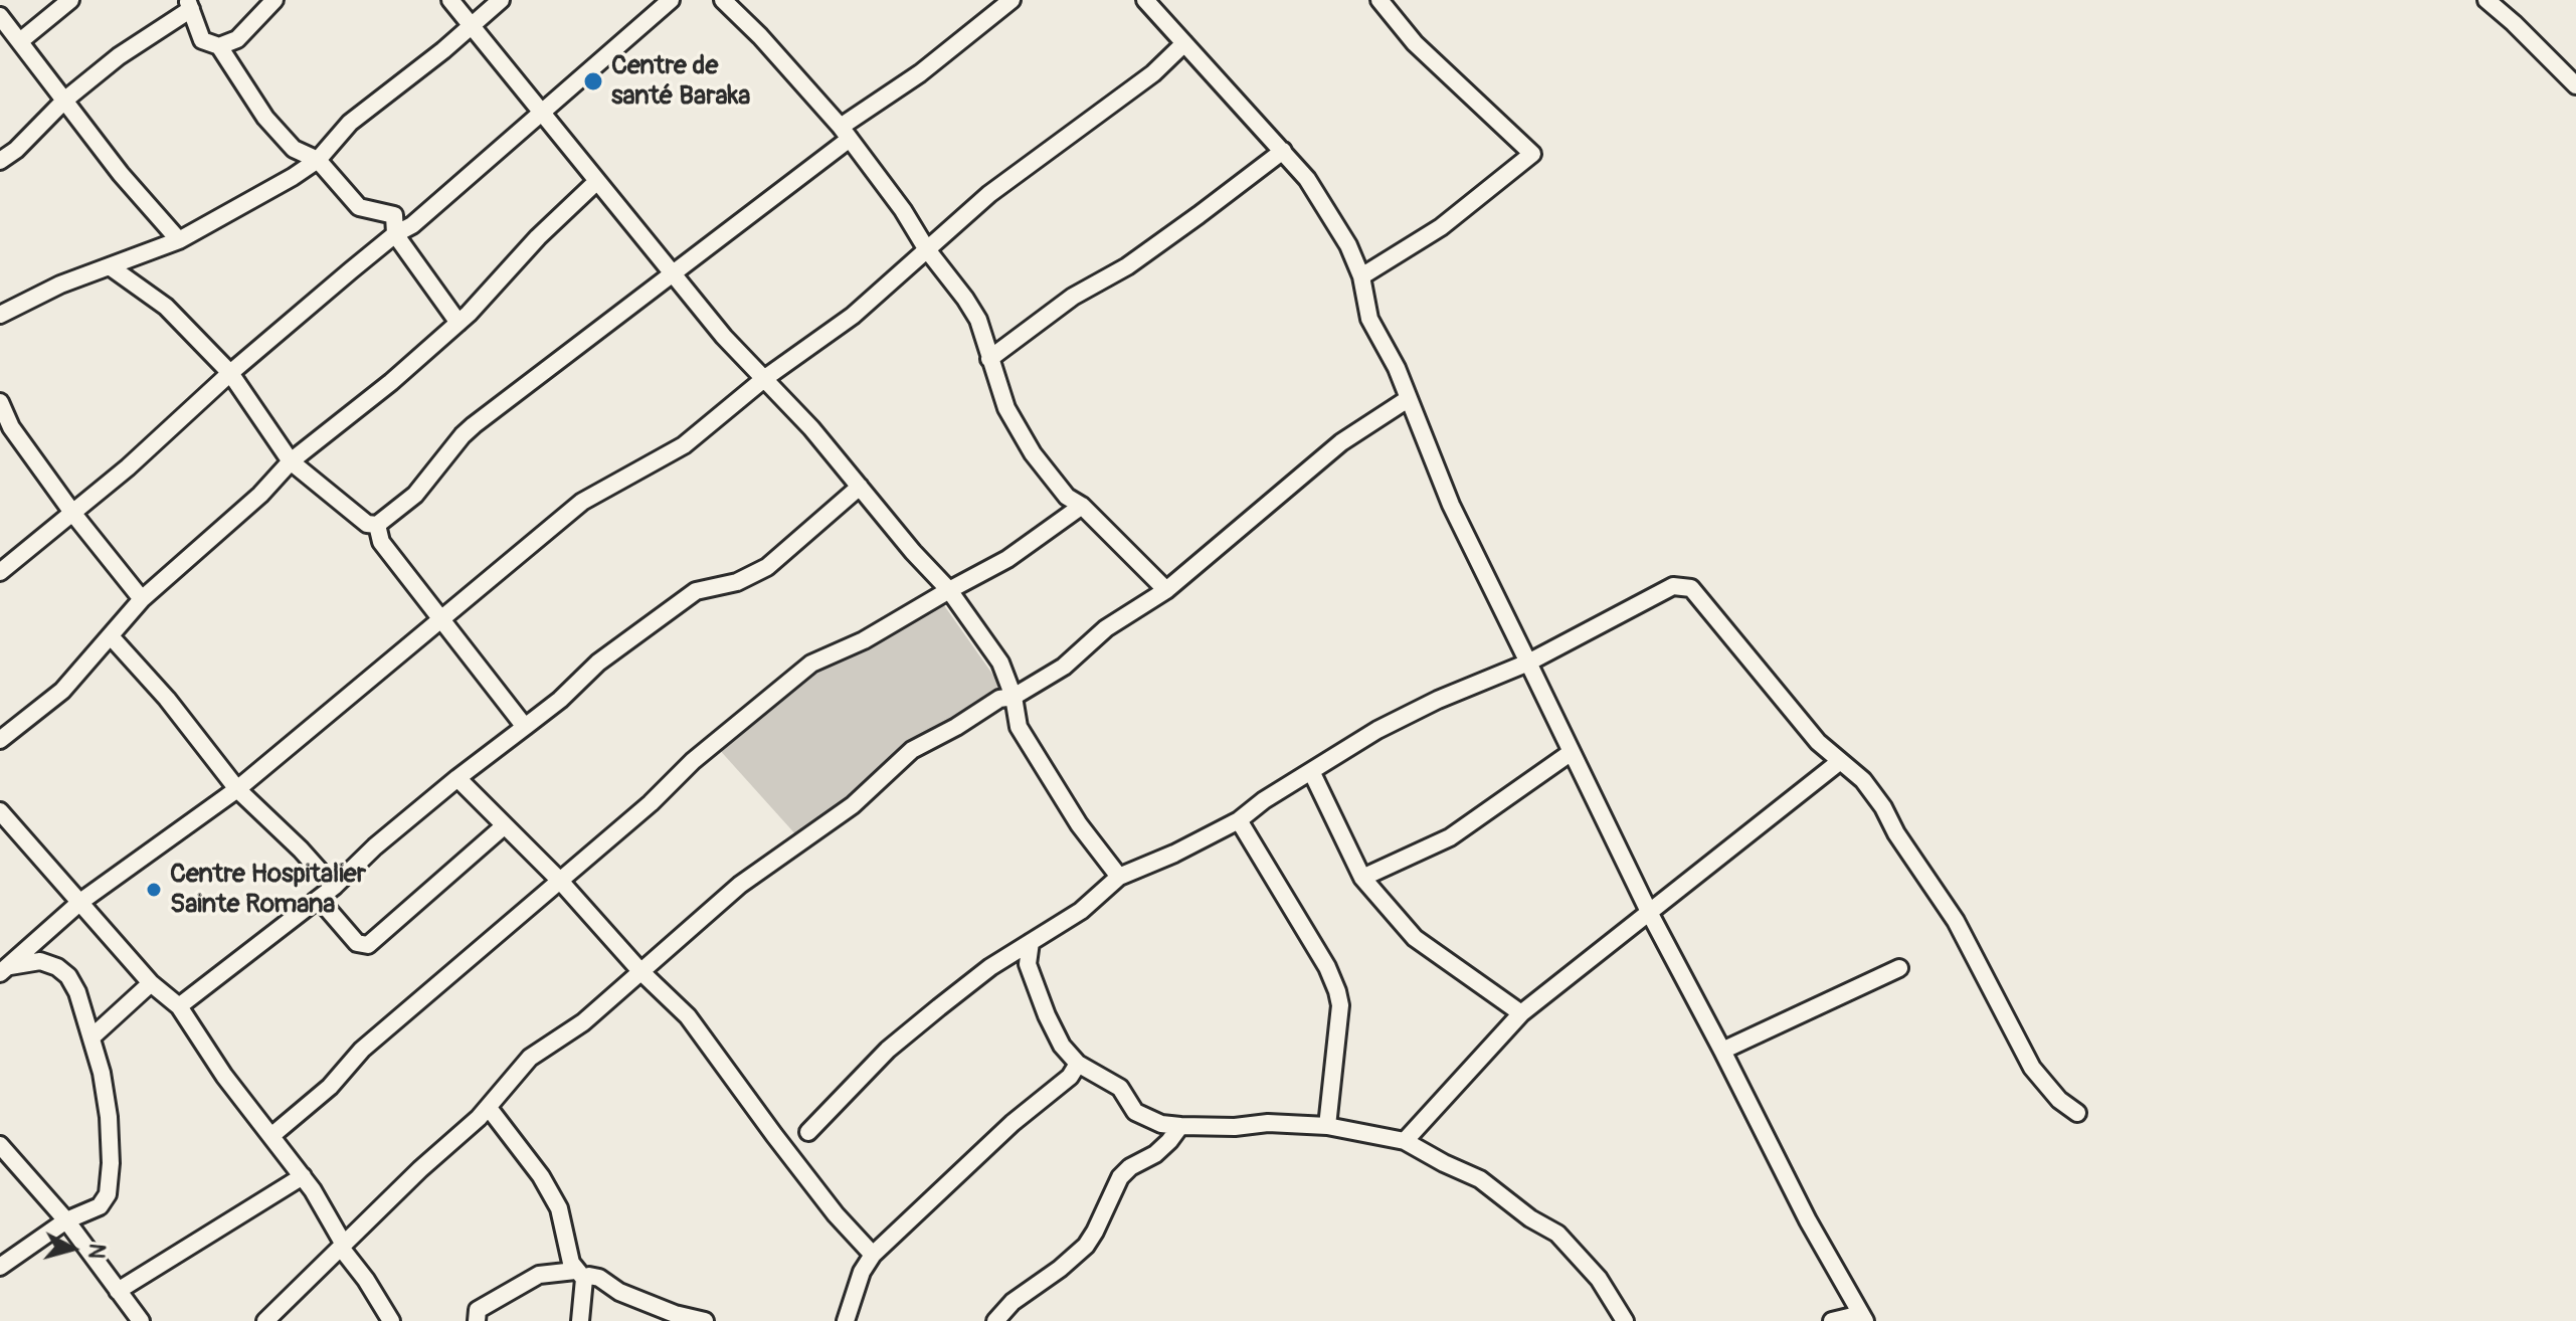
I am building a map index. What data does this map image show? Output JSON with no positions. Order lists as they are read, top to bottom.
{
  "places": ["Centre de santé Baraka", "Centre Hospitalier Sainte Romana"],
  "north": "right"
}
